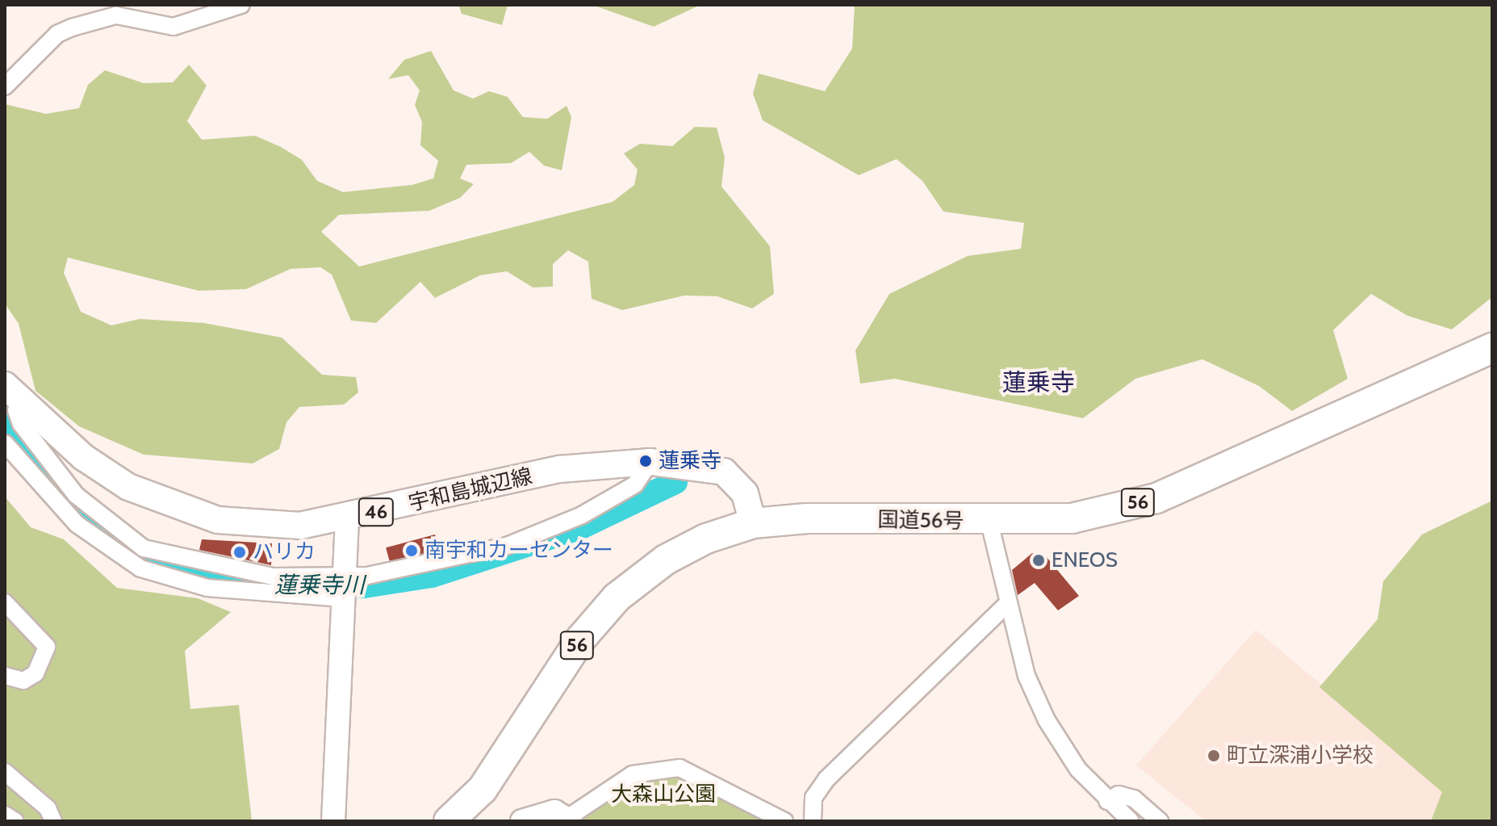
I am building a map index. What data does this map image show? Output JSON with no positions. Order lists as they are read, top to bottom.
{
  "streets": {
    "highway": ["56", "国道56号"],
    "main road": ["宇和島城辺線", "46"]
  },
  "crossings": [
    ["宇和島城辺線", "国道56号"]
  ],
  "districts": ["蓮乗寺"],
  "water": ["蓮乗寺川"],
  "parks": ["大森山公園"],
  "places": [
    "蓮乗寺",
    "南宇和カーセンター",
    "ハリカ",
    "ENEOS",
    "町立深浦小学校"
  ]
}
